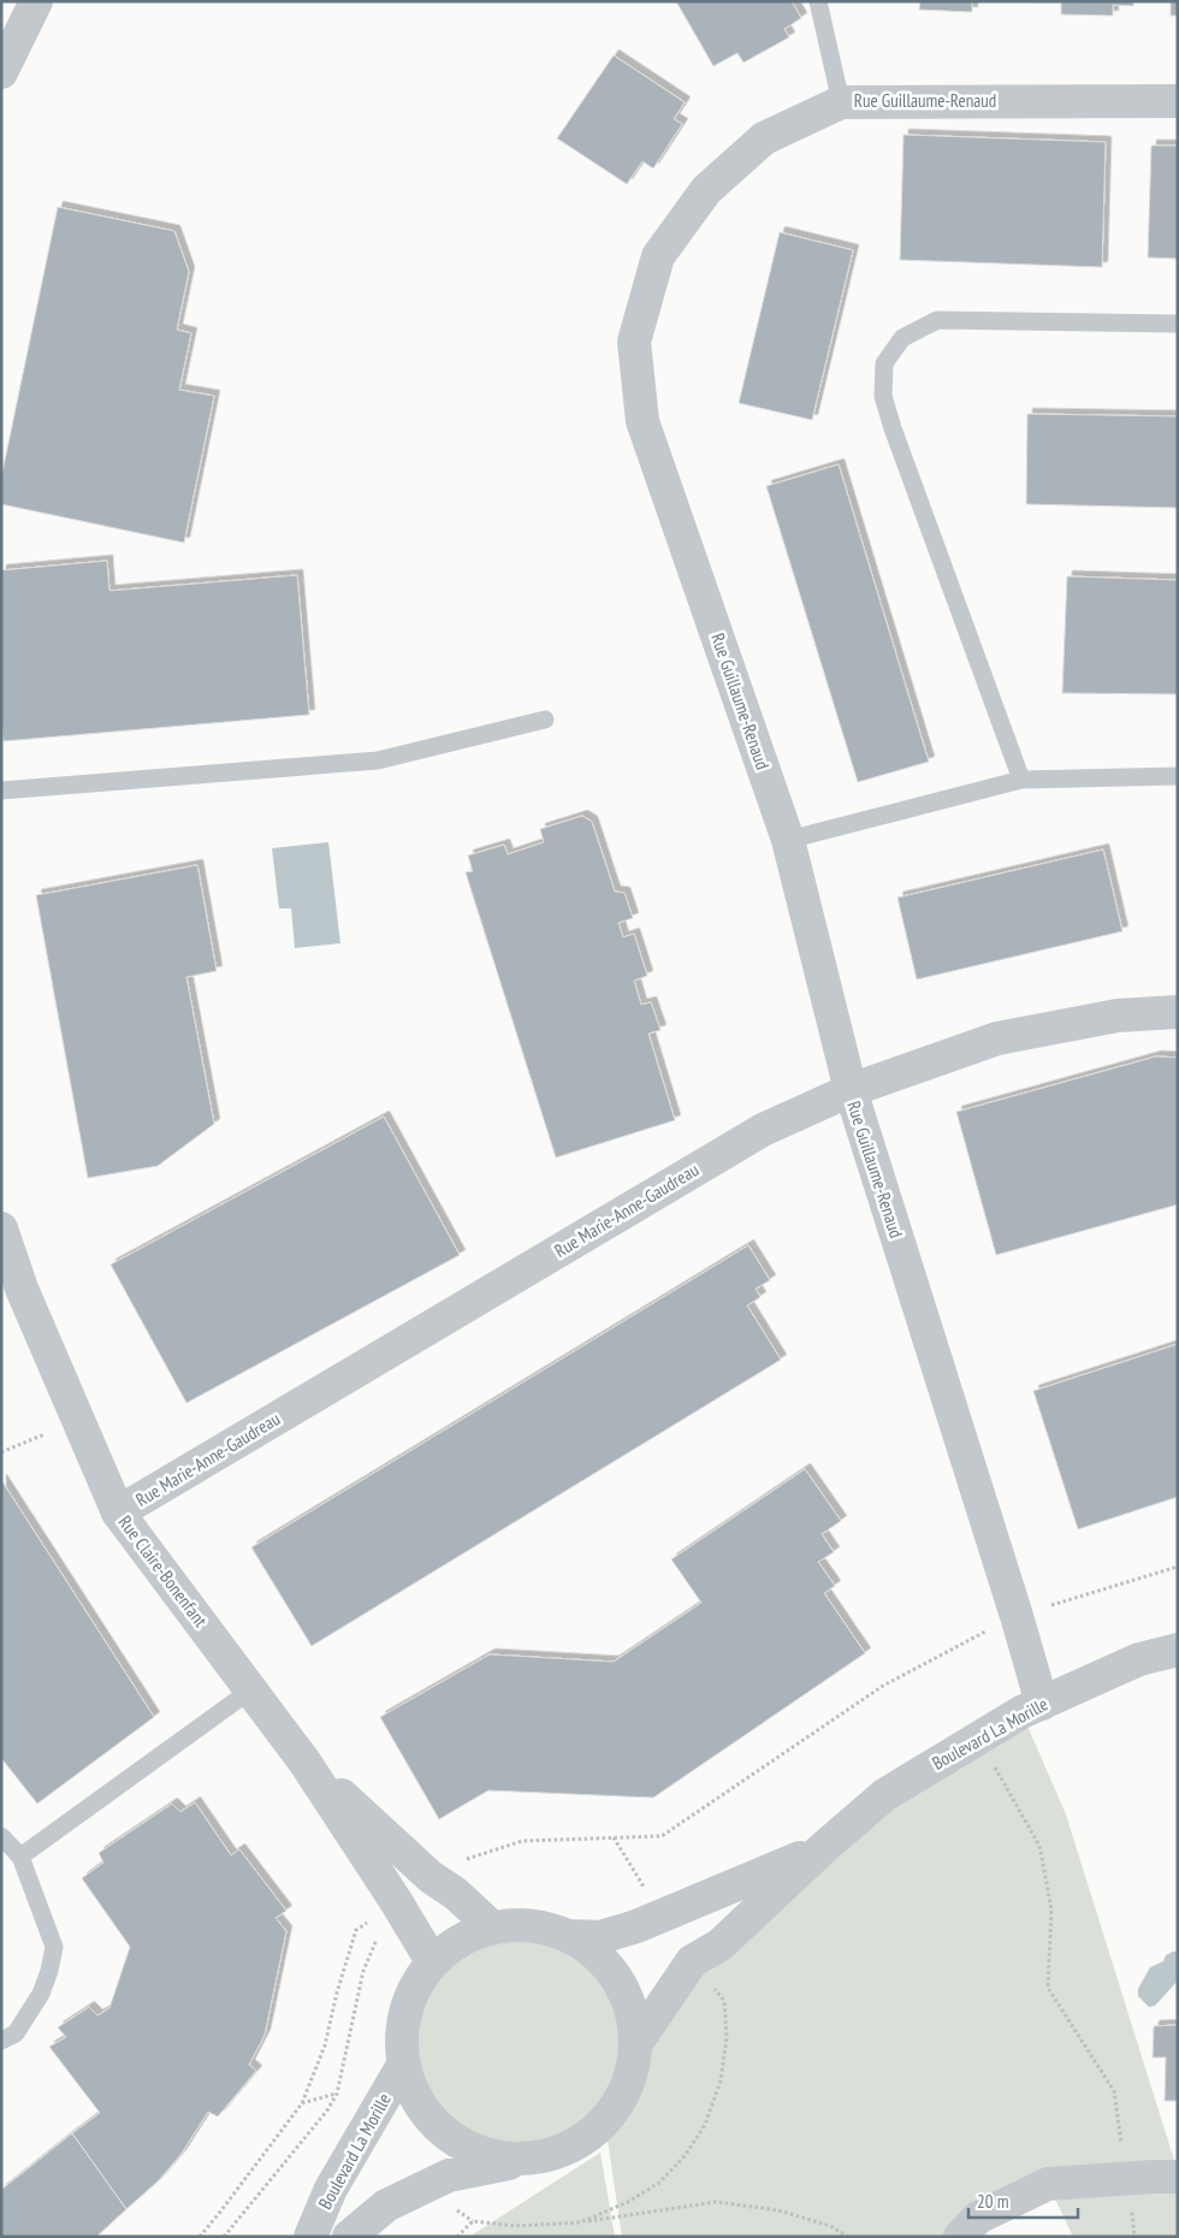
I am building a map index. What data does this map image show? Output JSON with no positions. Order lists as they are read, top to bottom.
{
  "streets": {
    "street": [
      "Rue Guillaume-Renaud",
      "Rue Marie-Anne-Gaudreau",
      "Rue Claire-Bonenfant",
      "Boulevard La Morille"
    ]
  },
  "crossings": [
    ["Rue Guillaume-Renaud", "Rue Marie-Anne-Gaudreau"],
    ["Rue Guillaume-Renaud", "Boulevard La Morille"],
    ["Rue Marie-Anne-Gaudreau", "Rue Claire-Bonenfant"]
  ],
  "scale_bar": "20 m"
}
